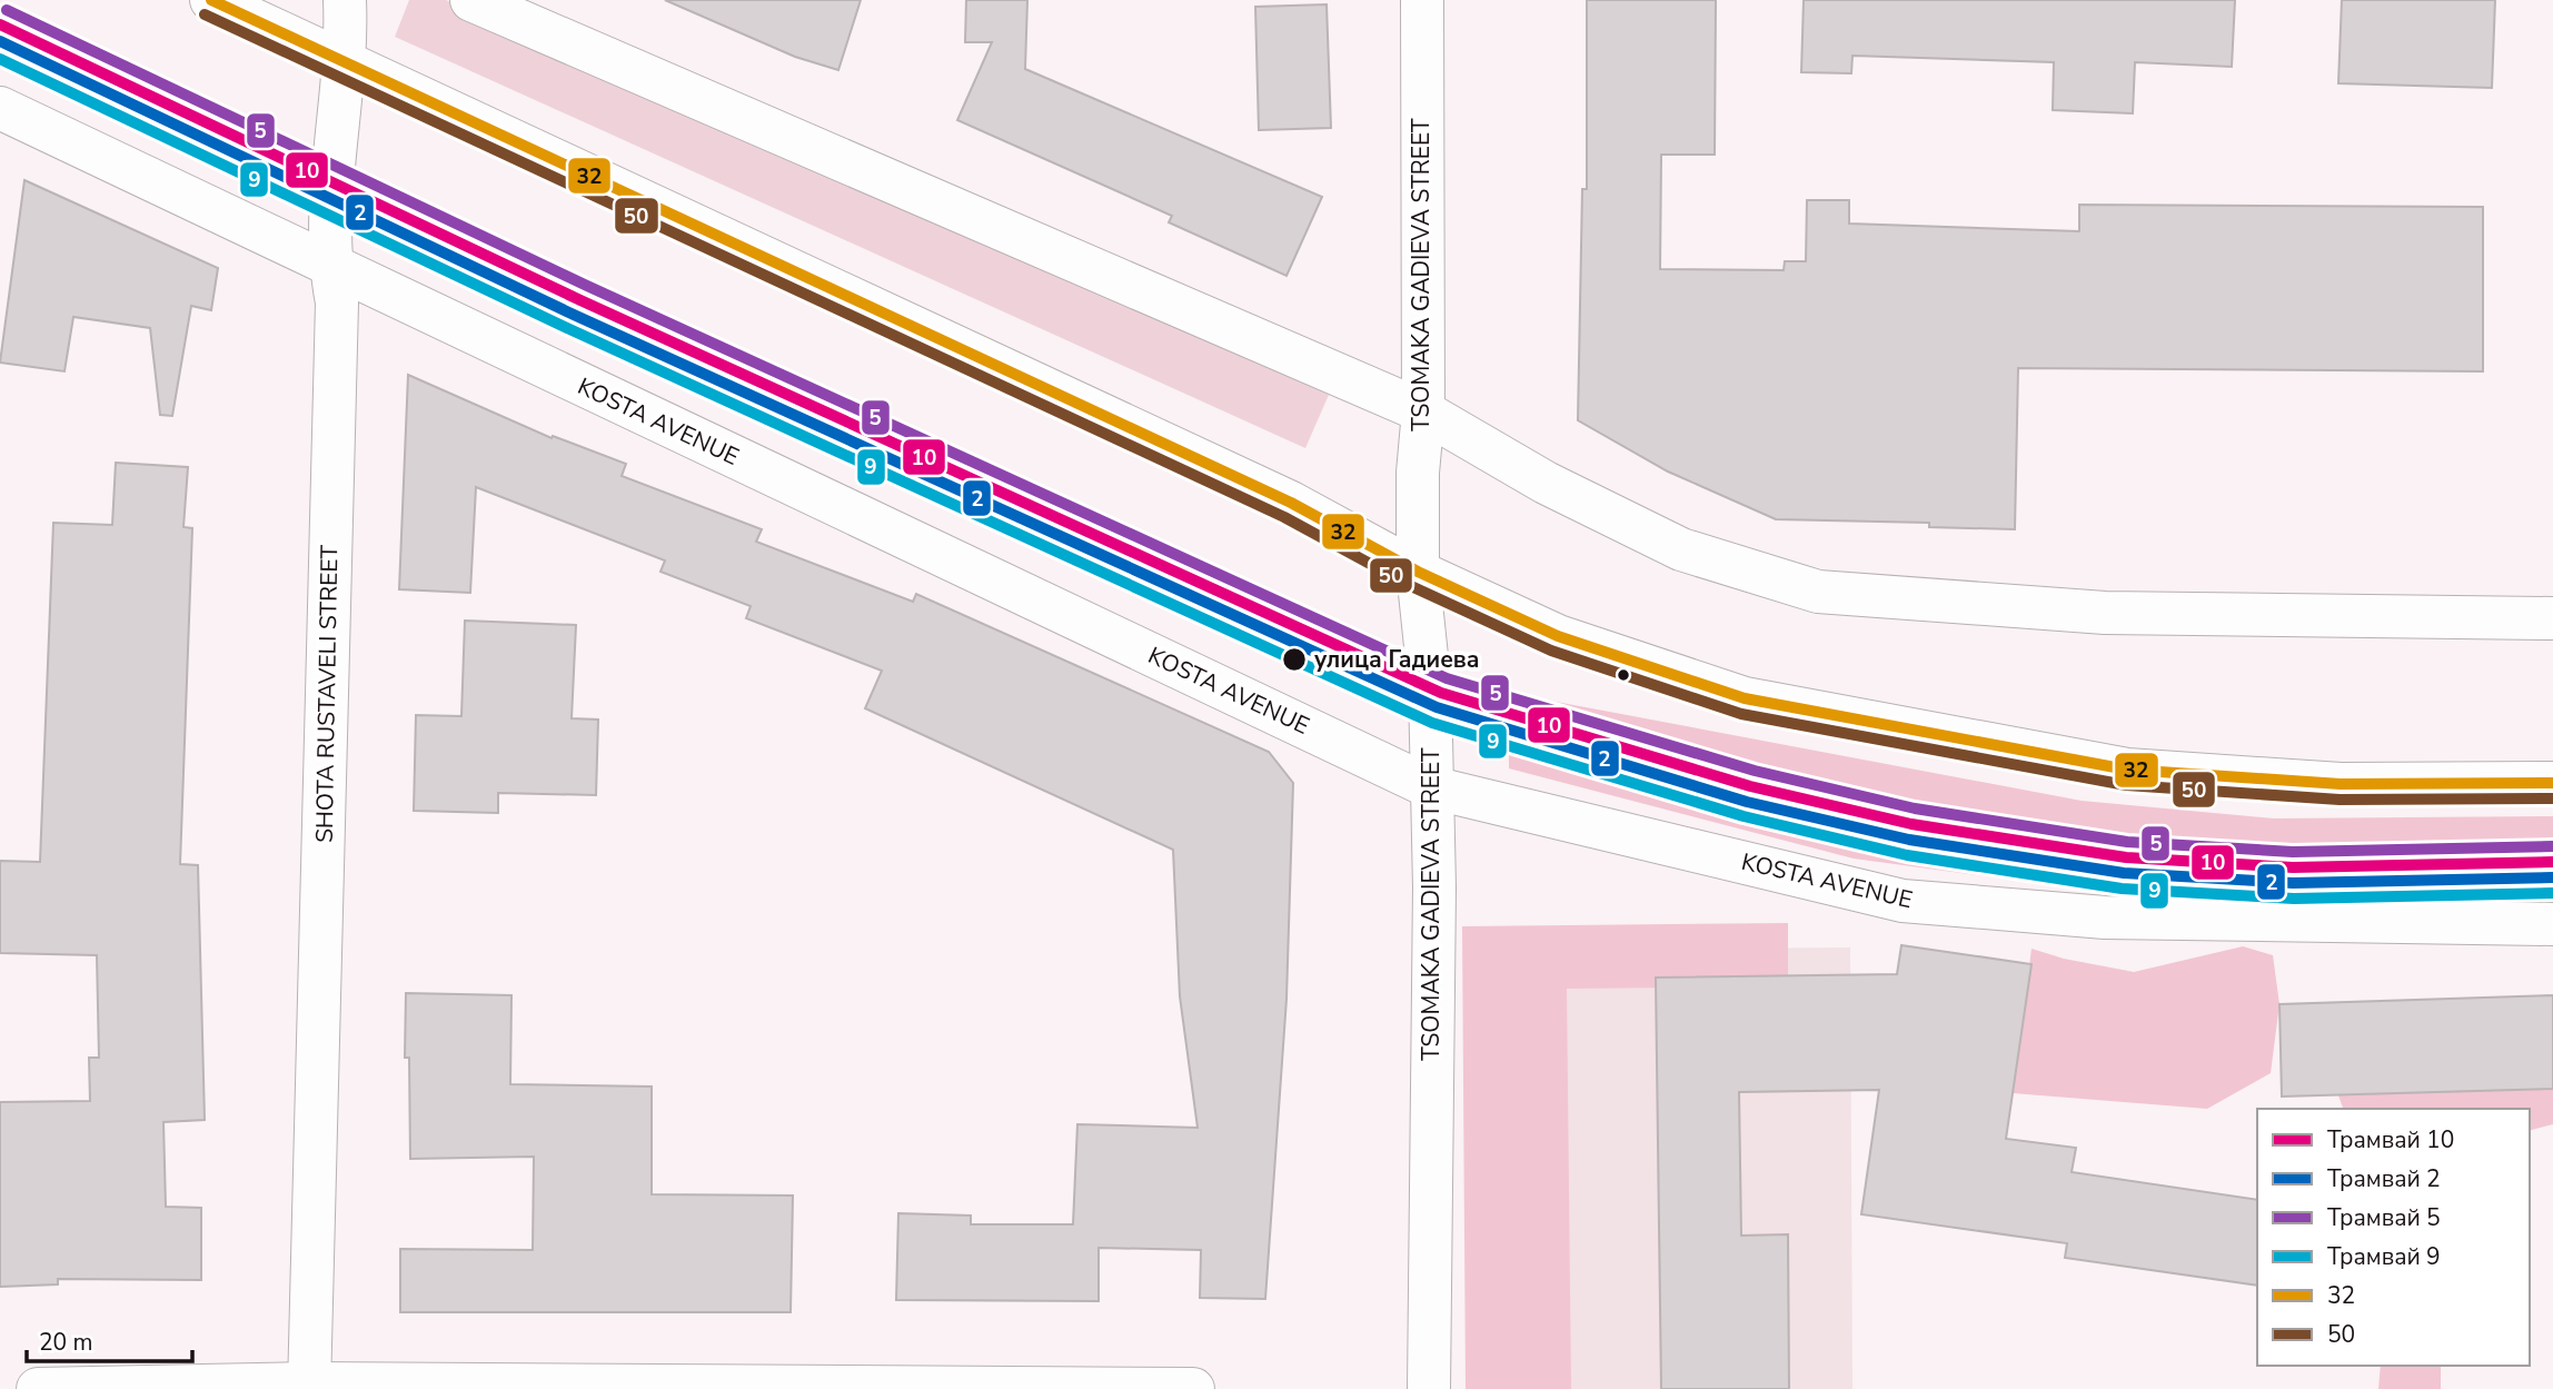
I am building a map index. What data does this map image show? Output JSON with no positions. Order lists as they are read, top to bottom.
{
  "streets": {
    "street": ["TSOMAKA GADIEVA STREET", "KOSTA AVENUE", "SHOTA RUSTAVELI STREET"]
  },
  "crossings": [
    ["TSOMAKA GADIEVA STREET", "KOSTA AVENUE"],
    ["KOSTA AVENUE", "SHOTA RUSTAVELI STREET"]
  ],
  "places": ["улица Гадиева"],
  "lines": [
    "transit line 32",
    "tram line 5",
    "transit line 50",
    "tram line 10",
    "tram line 2",
    "tram line 9"
  ],
  "legend": [
    "Трамвай 10",
    "Трамвай 2",
    "Трамвай 5",
    "Трамвай 9",
    "32",
    "50"
  ],
  "scale_bar": "20 m"
}
